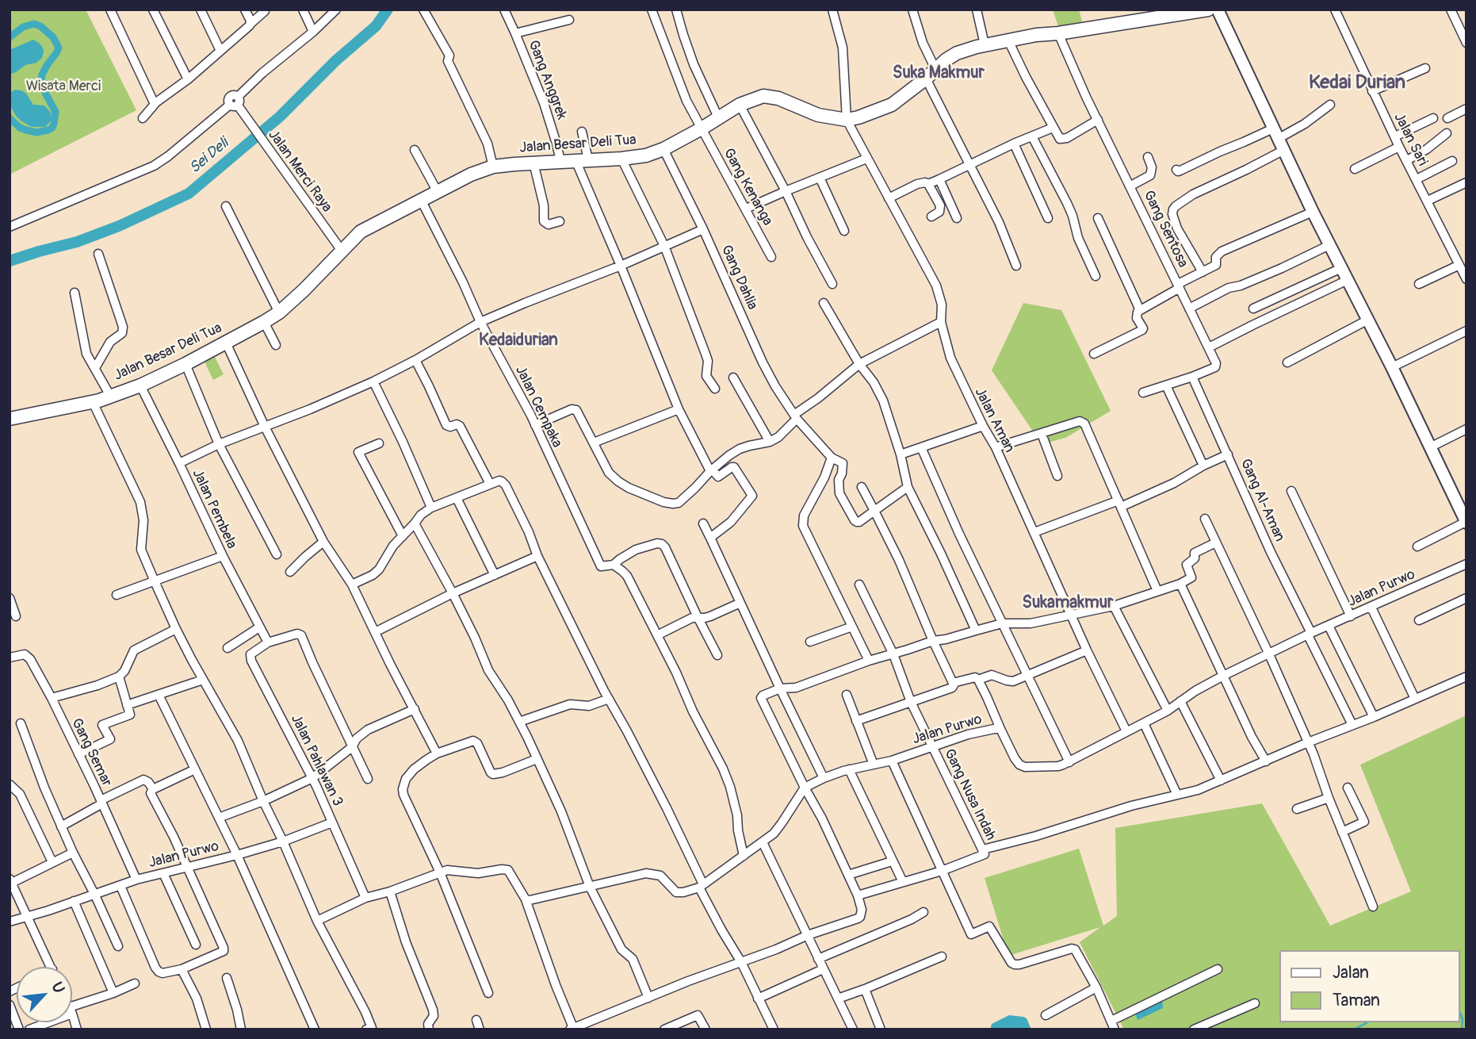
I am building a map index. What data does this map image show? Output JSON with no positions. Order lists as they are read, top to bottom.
{
  "streets": {
    "main road": ["Jalan Besar Deli Tua"],
    "street": [
      "Gang Anggrek",
      "Jalan Sari",
      "Jalan Merci Raya",
      "Gang Kenanga",
      "Gang Sentosa",
      "Gang Dahlia",
      "Jalan Cempaka",
      "Jalan Aman",
      "Gang Al-Aman",
      "Jalan Pembela",
      "Jalan Purwo",
      "Gang Semar",
      "Jalan Pahlawan 3",
      "Gang Nusa Indah"
    ]
  },
  "crossings": [
    ["Gang Anggrek", "Jalan Besar Deli Tua"],
    ["Jalan Besar Deli Tua", "Jalan Merci Raya"],
    ["Jalan Besar Deli Tua", "Gang Kenanga"],
    ["Jalan Besar Deli Tua", "Gang Sentosa"],
    ["Jalan Besar Deli Tua", "Gang Dahlia"],
    ["Jalan Besar Deli Tua", "Jalan Cempaka"],
    ["Jalan Besar Deli Tua", "Jalan Aman"],
    ["Jalan Besar Deli Tua", "Jalan Pembela"],
    ["Gang Sentosa", "Gang Al-Aman"],
    ["Jalan Aman", "Jalan Purwo"],
    ["Gang Al-Aman", "Jalan Purwo"],
    ["Jalan Pembela", "Jalan Pahlawan 3"],
    ["Jalan Purwo", "Gang Semar"],
    ["Jalan Purwo", "Jalan Pahlawan 3"],
    ["Jalan Purwo", "Gang Nusa Indah"]
  ],
  "districts": [
    "Suka Makmur",
    "Kedai Durian",
    "Kedaidurian",
    "Sukamakmur"
  ],
  "water": ["Sei Deli"],
  "parks": ["Wisata Merci"],
  "legend": ["Jalan", "Taman"],
  "north": "top right"
}
